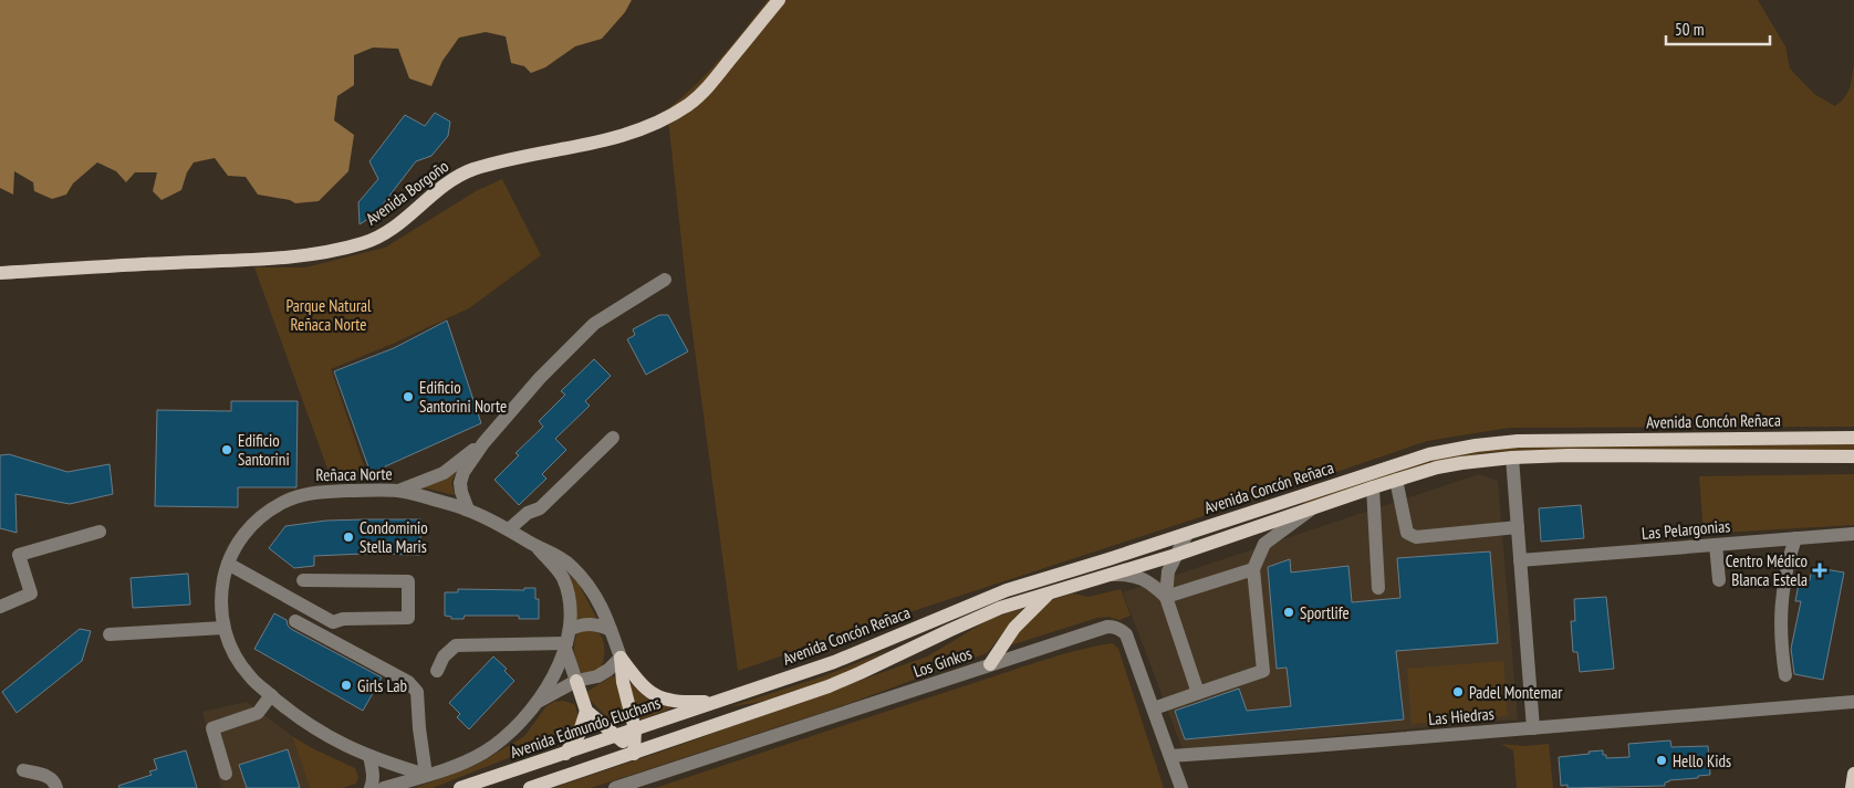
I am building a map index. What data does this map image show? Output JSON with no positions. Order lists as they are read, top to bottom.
{
  "streets": {
    "main road": ["Avenida Borgoño", "Avenida Concón Reñaca", "Avenida Edmundo Eluchans"],
    "street": [
      "Reñaca Norte",
      "Las Pelargonias",
      "Los Ginkos",
      "Las Hiedras"
    ]
  },
  "crossings": [
    ["Avenida Concón Reñaca", "Avenida Edmundo Eluchans"],
    ["Los Ginkos", "Las Hiedras"]
  ],
  "parks": ["Parque Natural Reñaca Norte"],
  "places": {
    "other": [
      "Edificio Santorini Norte",
      "Edificio Santorini",
      "Condominio Stella Maris",
      "Sportlife",
      "Girls Lab",
      "Padel Montemar",
      "Hello Kids"
    ],
    "health": ["Centro Médico Blanca Estela"]
  },
  "scale_bar": "50 m"
}
